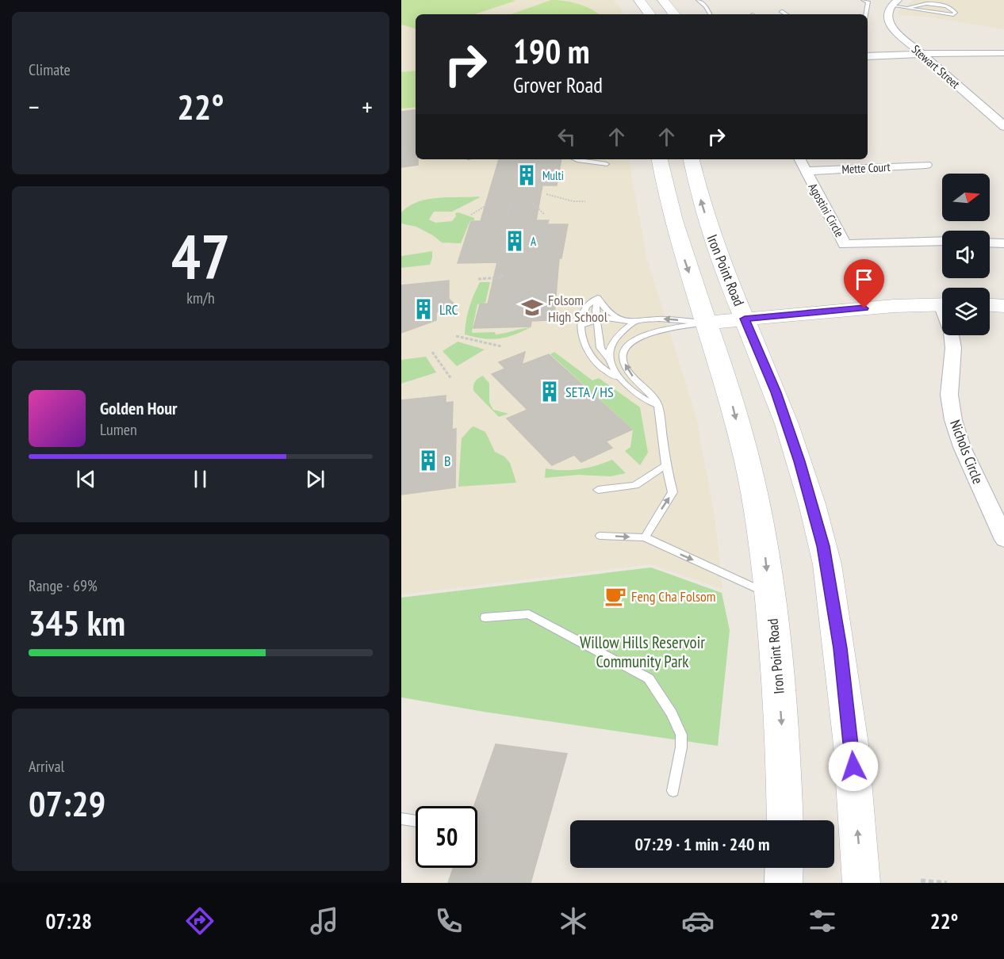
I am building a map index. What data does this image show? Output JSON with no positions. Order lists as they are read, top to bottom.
{
  "streets": {
    "main road": ["Iron Point Road"],
    "street": [
      "Stewart Street",
      "Mette Court",
      "Agostini Circle",
      "Nichols Circle"
    ]
  },
  "crossings": [
    ["Mette Court", "Agostini Circle"]
  ],
  "parks": ["Willow Hills Reservoir Community Park"],
  "places": {
    "building": [
      "Multi",
      "A",
      "LRC",
      "SETA / HS",
      "B"
    ],
    "school or university": ["Folsom High School"],
    "cafe": ["Feng Cha Folsom"]
  },
  "north": "right",
  "page": {
    "tile": [
      "Climate",
      ["47", "km/h"],
      ["Range · 69%", "345 km"],
      ["Arrival", "07:29"]
    ],
    "turn": ["190 m", "Grover Road"],
    "heat": ["−", "22°", "+"],
    "song": ["Golden Hour", "Lumen"],
    "limit": "50",
    "trip": "07:29 · 1 min · 240 m",
    "tabs": ["07:28", "22°"]
  }
}
